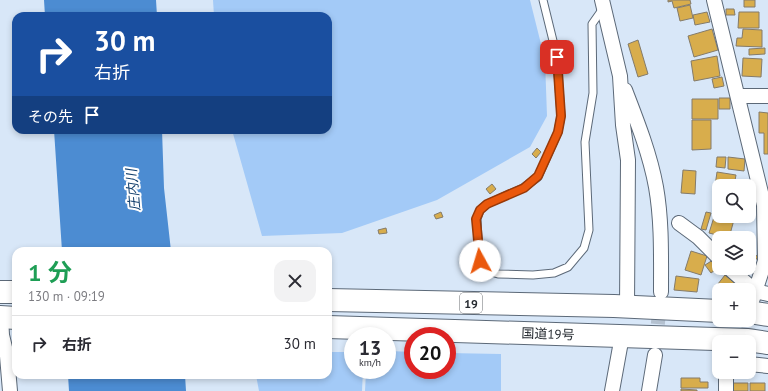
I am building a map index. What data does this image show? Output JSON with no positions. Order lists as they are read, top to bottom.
{
  "streets": {
    "highway": ["19", "国道19号"]
  },
  "water": ["庄内川"],
  "page": {
    "turn": ["30 m", "右折"],
    "then": "その先",
    "map_buttons": ["+", "−"],
    "heading": ["1 分", "130 m · 09:19"],
    "list": [
      {
        "name": "右折",
        "value": "30 m"
      }
    ],
    "speed": "13 km/h",
    "limit": "20"
  }
}
